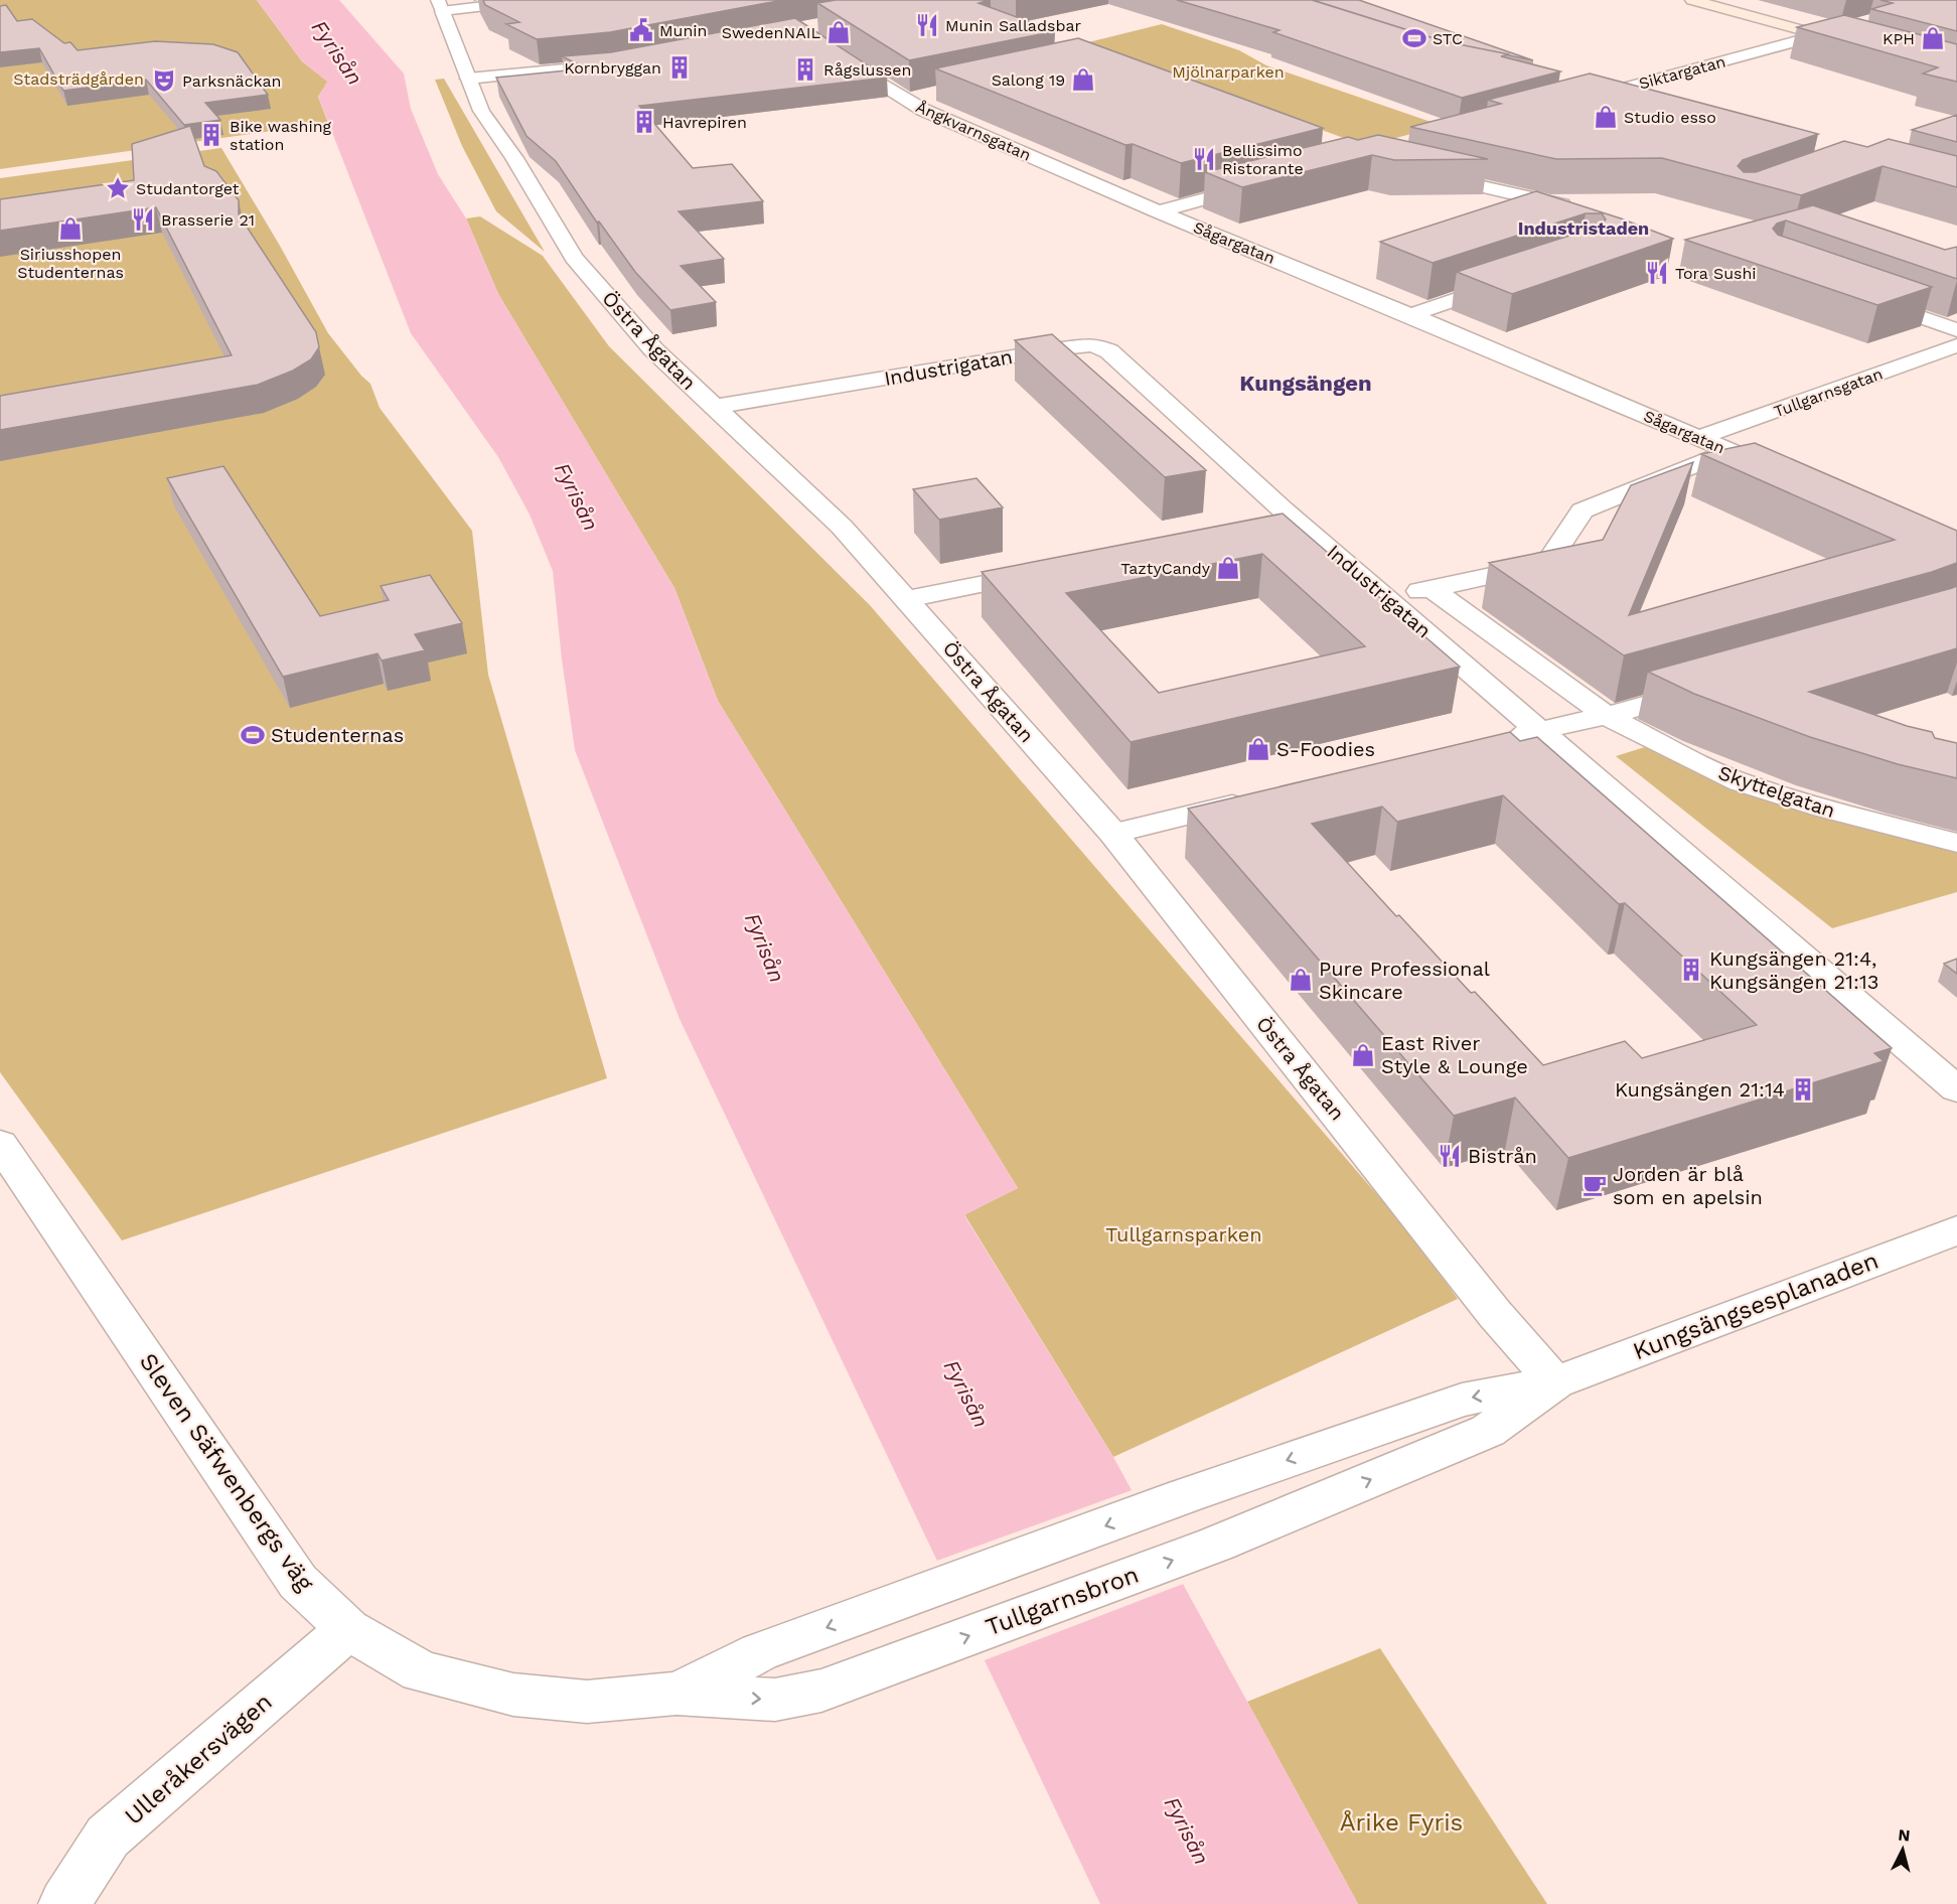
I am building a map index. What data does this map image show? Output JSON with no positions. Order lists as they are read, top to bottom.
{
  "streets": {
    "street": [
      "Siktargatan",
      "Ångkvarnsgatan",
      "Sågargatan",
      "Östra Ågatan",
      "Industrigatan",
      "Tullgarnsgatan",
      "Skyttelgatan",
      "Kungsängsesplanaden",
      "Sleven Säfwenbergs väg",
      "Tullgarnsbron",
      "Ulleråkersvägen"
    ]
  },
  "crossings": [
    ["Ångkvarnsgatan", "Sågargatan"],
    ["Sågargatan", "Tullgarnsgatan"],
    ["Östra Ågatan", "Industrigatan"],
    ["Östra Ågatan", "Kungsängsesplanaden"],
    ["Östra Ågatan", "Sleven Säfwenbergs väg"],
    ["Östra Ågatan", "Tullgarnsbron"],
    ["Kungsängsesplanaden", "Sleven Säfwenbergs väg"],
    ["Kungsängsesplanaden", "Tullgarnsbron"],
    ["Sleven Säfwenbergs väg", "Tullgarnsbron"],
    ["Sleven Säfwenbergs väg", "Ulleråkersvägen"]
  ],
  "one_way": ["Tullgarnsbron"],
  "districts": ["Industristaden", "Kungsängen"],
  "water": ["Fyrisån"],
  "parks": [
    "Mjölnarparken",
    "Stadsträdgården",
    "Tullgarnsparken",
    "Årike Fyris"
  ],
  "places": {
    "restaurant": [
      "Munin Salladsbar",
      "Bellissimo Ristorante",
      "Brasserie 21",
      "Tora Sushi",
      "Bistrån"
    ],
    "public building": ["Munin"],
    "shop": [
      "SwedenNAIL",
      "KPH",
      "Salong 19",
      "Studio esso",
      "Siriusshopen Studenternas",
      "TaztyCandy",
      "S-Foodies",
      "Pure Professional Skincare",
      "East River Style & Lounge"
    ],
    "sports": ["STC", "Studenternas"],
    "building": [
      "Kornbryggan",
      "Rågslussen",
      "Havrepiren",
      "Bike washing station",
      "Kungsängen 21:4, Kungsängen 21:13",
      "Kungsängen 21:14"
    ],
    "theatre": ["Parksnäckan"],
    "place": ["Studantorget"],
    "cafe": ["Jorden är blå som en apelsin"]
  },
  "north": "top"
}
